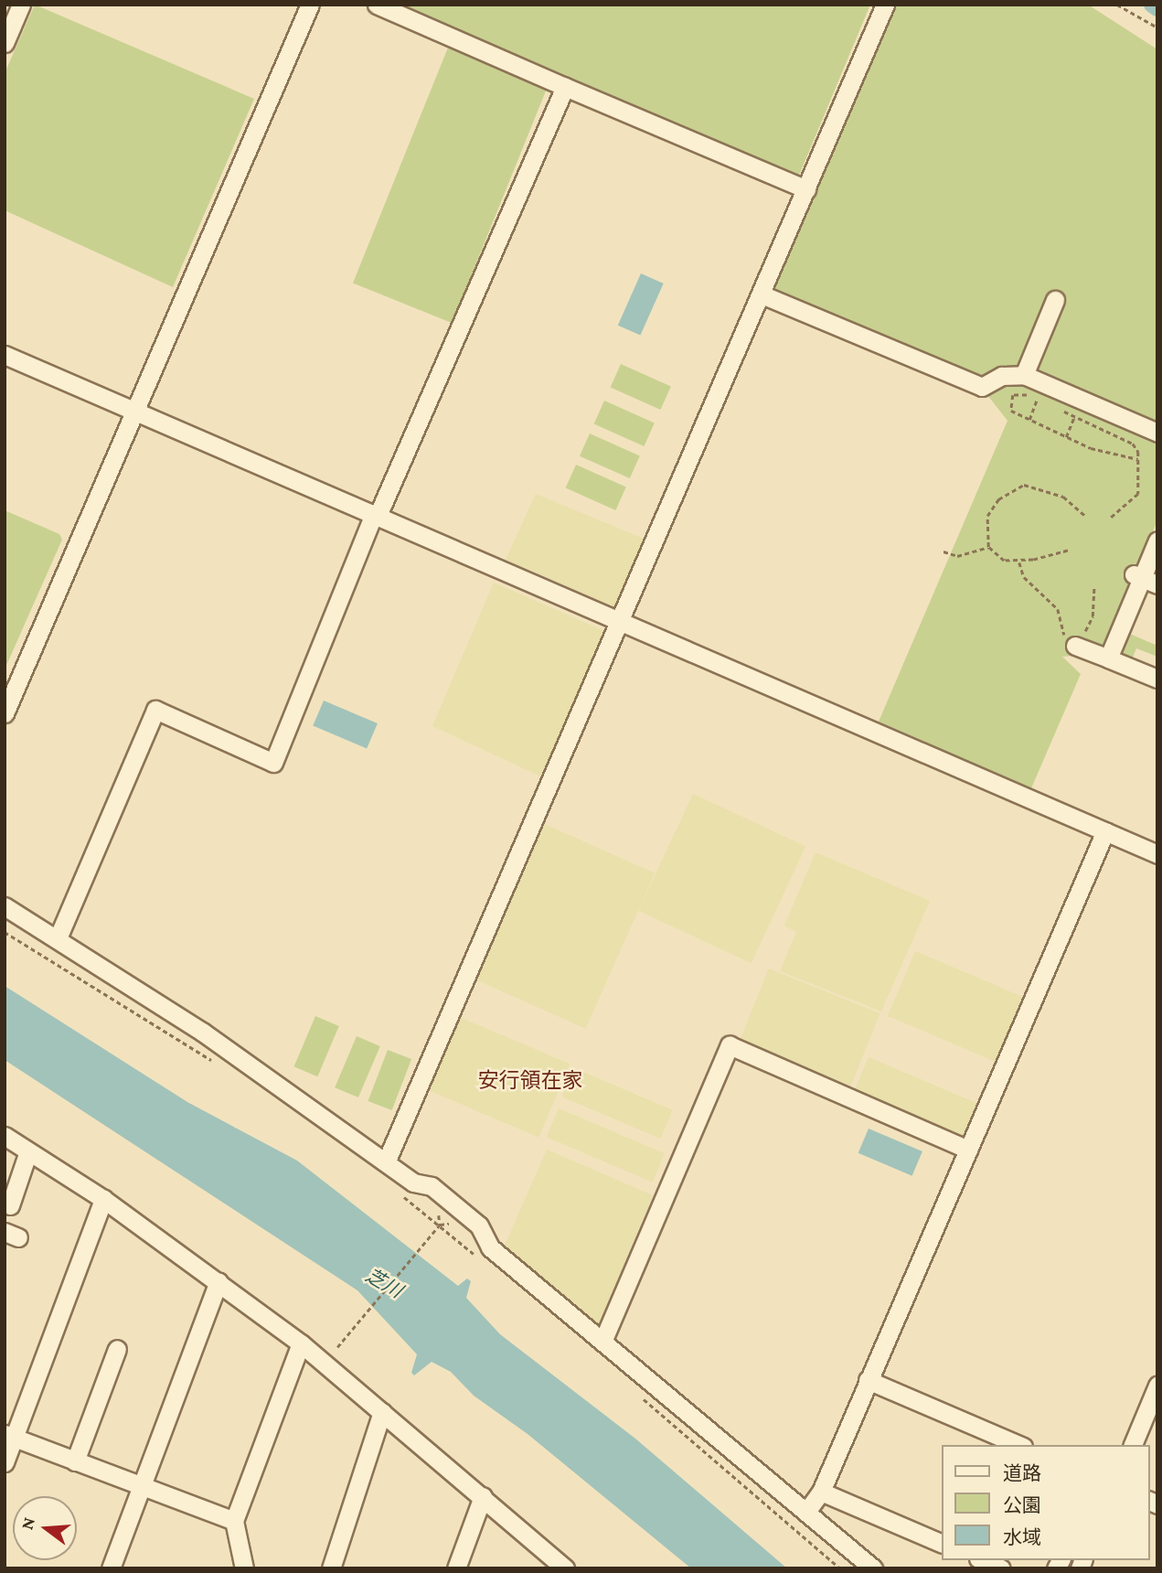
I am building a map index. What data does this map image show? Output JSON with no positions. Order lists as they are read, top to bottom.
{
  "districts": ["安行領在家"],
  "water": ["芝川"],
  "legend": ["道路", "公園", "水域"],
  "north": "left"
}
